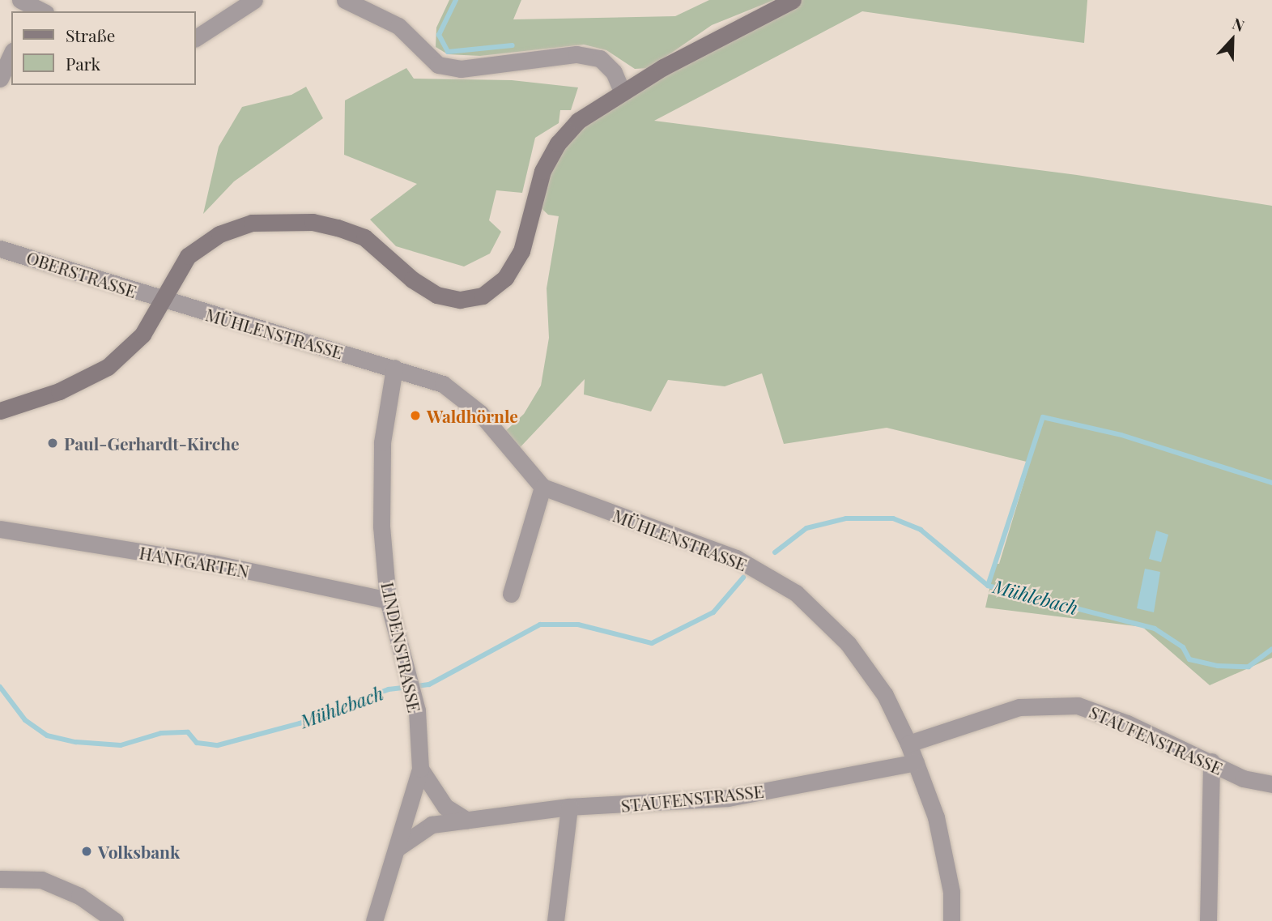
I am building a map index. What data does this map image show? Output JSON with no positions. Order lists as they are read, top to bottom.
{
  "streets": {
    "street": [
      "OBERSTRASSE",
      "MÜHLENSTRASSE",
      "HANFGARTEN",
      "LINDENSTRASSE",
      "STAUFENSTRASSE"
    ]
  },
  "crossings": [
    ["OBERSTRASSE", "MÜHLENSTRASSE"],
    ["MÜHLENSTRASSE", "LINDENSTRASSE"],
    ["MÜHLENSTRASSE", "STAUFENSTRASSE"],
    ["HANFGARTEN", "LINDENSTRASSE"],
    ["LINDENSTRASSE", "STAUFENSTRASSE"]
  ],
  "water": ["Mühlebach"],
  "places": ["Waldhörnle", "Paul-Gerhardt-Kirche", "Volksbank"],
  "legend": ["Straße", "Park"],
  "north": "top"
}
